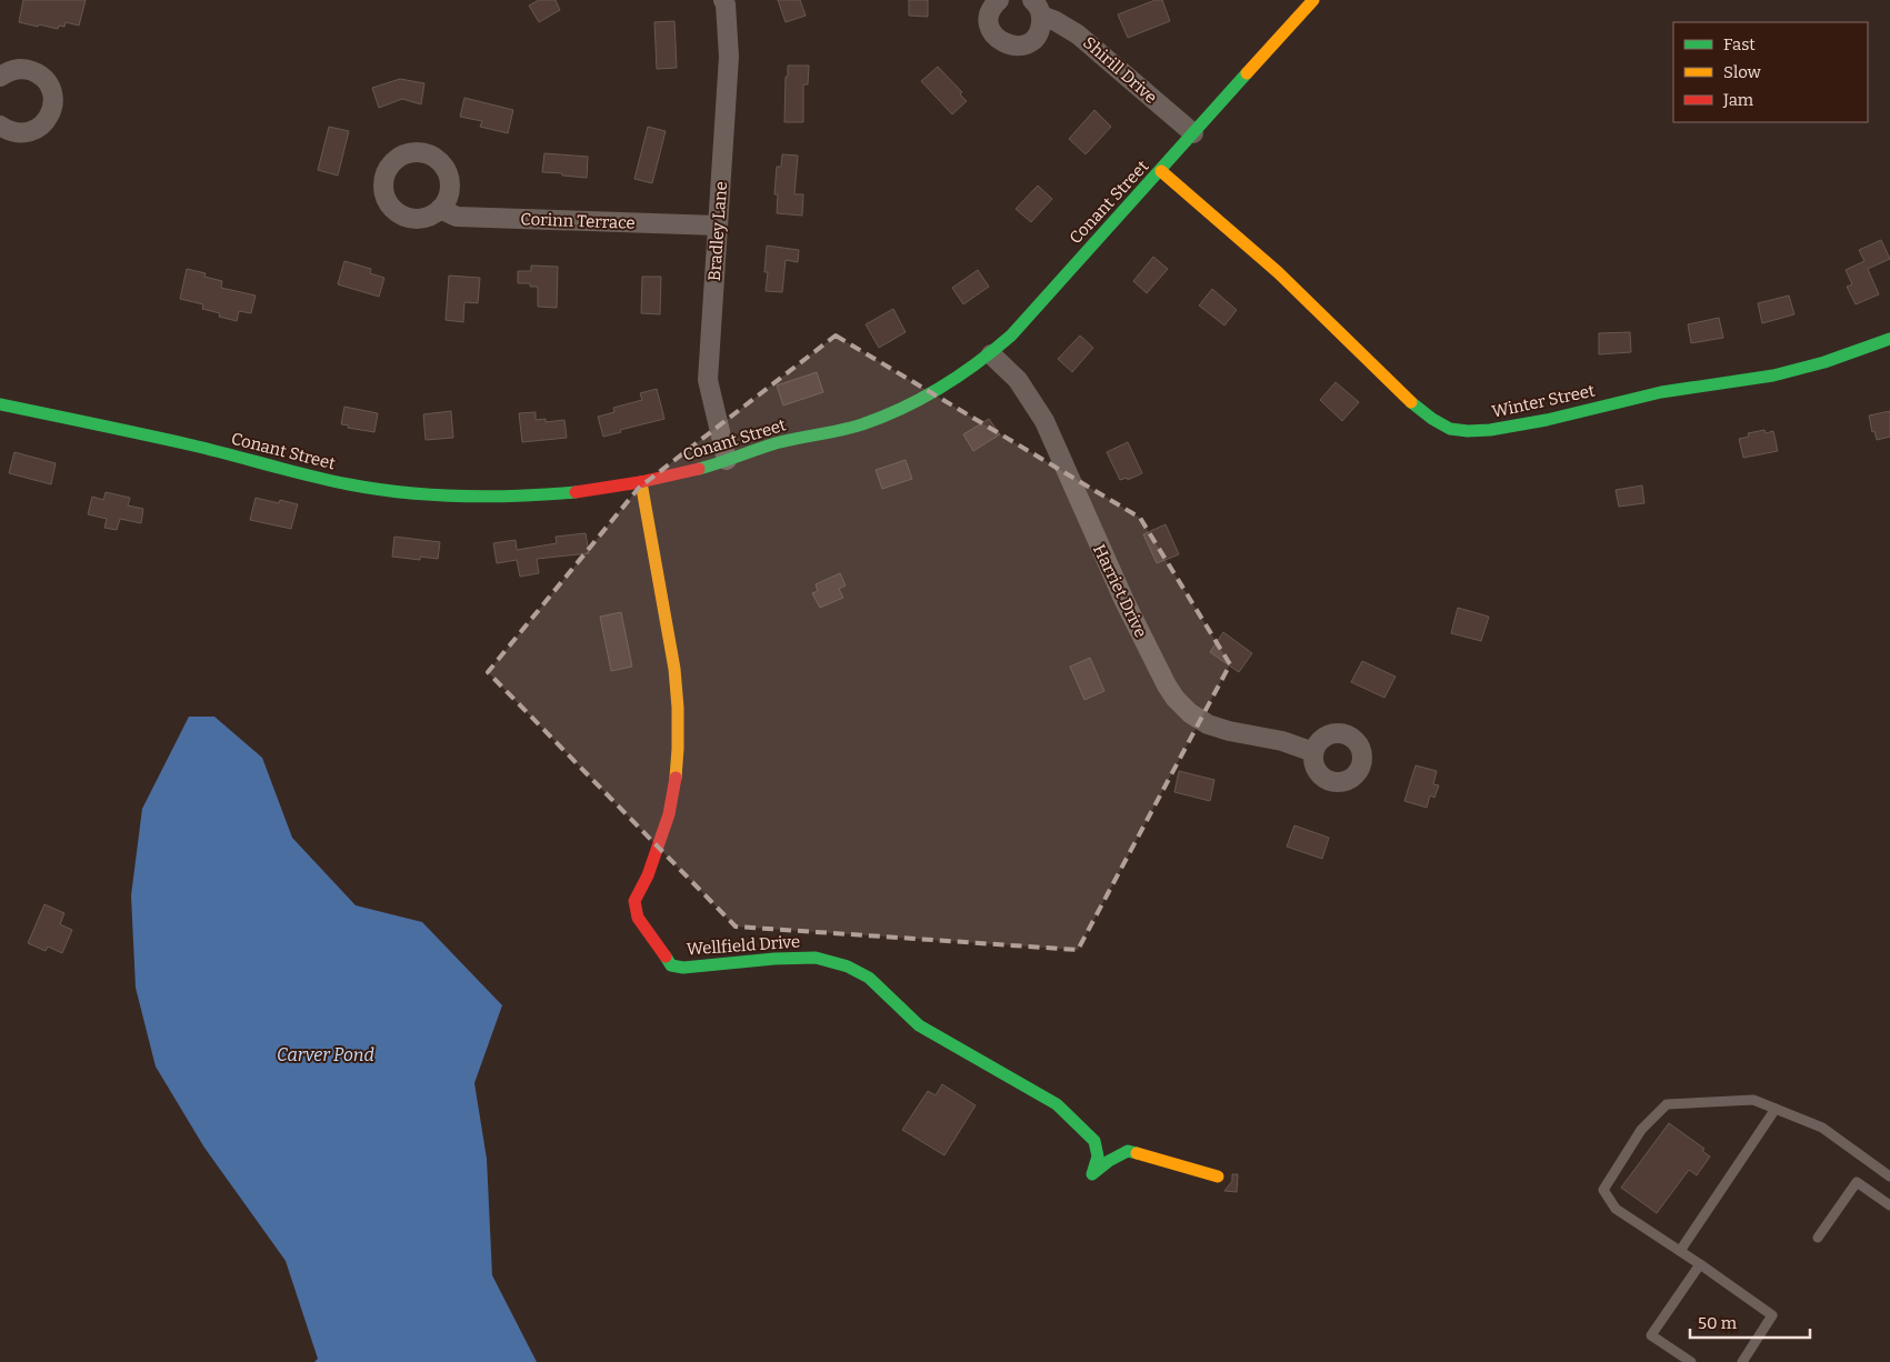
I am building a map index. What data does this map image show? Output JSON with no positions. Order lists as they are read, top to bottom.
{
  "streets": {
    "street": [
      "Shirill Drive",
      "Conant Street",
      "Corinn Terrace",
      "Bradley Lane",
      "Winter Street",
      "Harriet Drive",
      "Wellfield Drive"
    ]
  },
  "crossings": [
    ["Shirill Drive", "Conant Street"],
    ["Conant Street", "Bradley Lane"],
    ["Conant Street", "Winter Street"],
    ["Conant Street", "Harriet Drive"],
    ["Conant Street", "Wellfield Drive"],
    ["Corinn Terrace", "Bradley Lane"]
  ],
  "water": ["Carver Pond"],
  "legend": ["Fast", "Slow", "Jam"],
  "scale_bar": "50 m"
}
